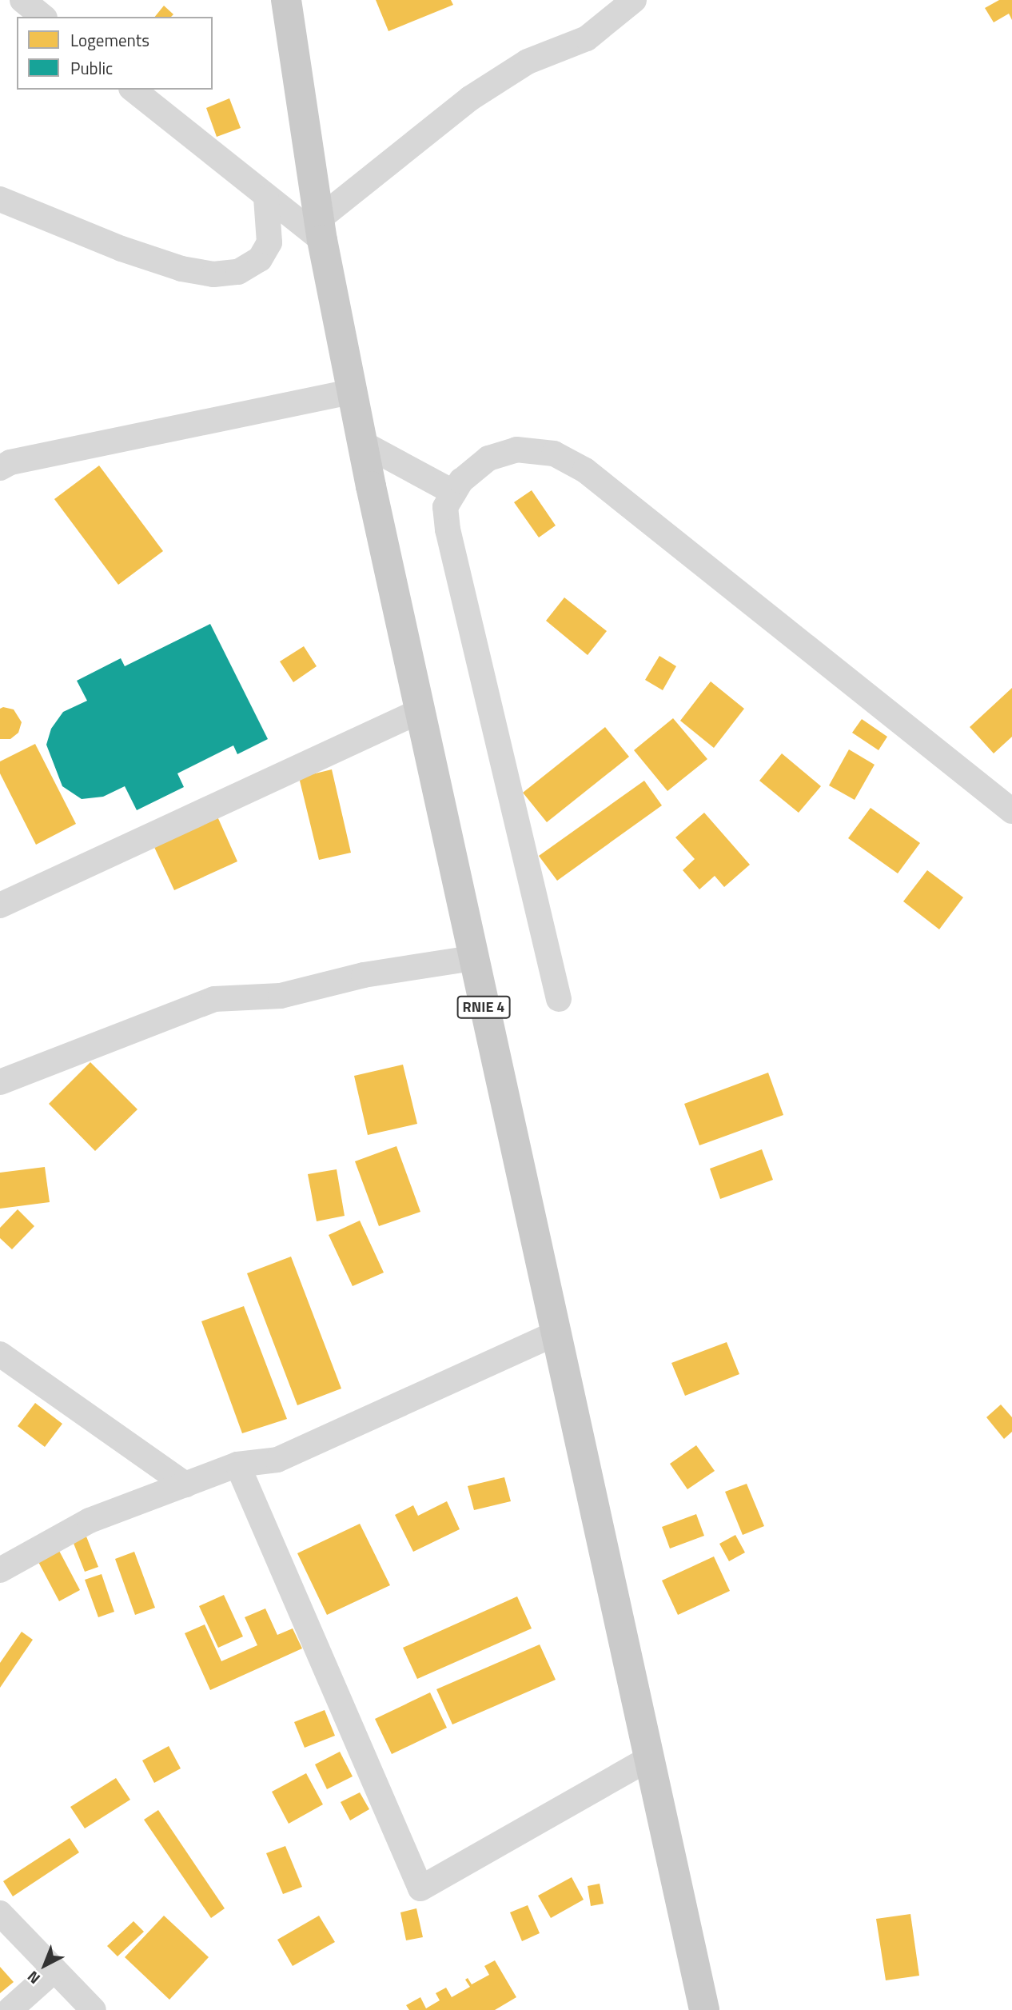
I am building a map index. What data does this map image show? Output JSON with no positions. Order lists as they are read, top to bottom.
{
  "streets": {
    "main road": ["RNIE 4"]
  },
  "legend": ["Logements", "Public"],
  "north": "bottom left"
}
